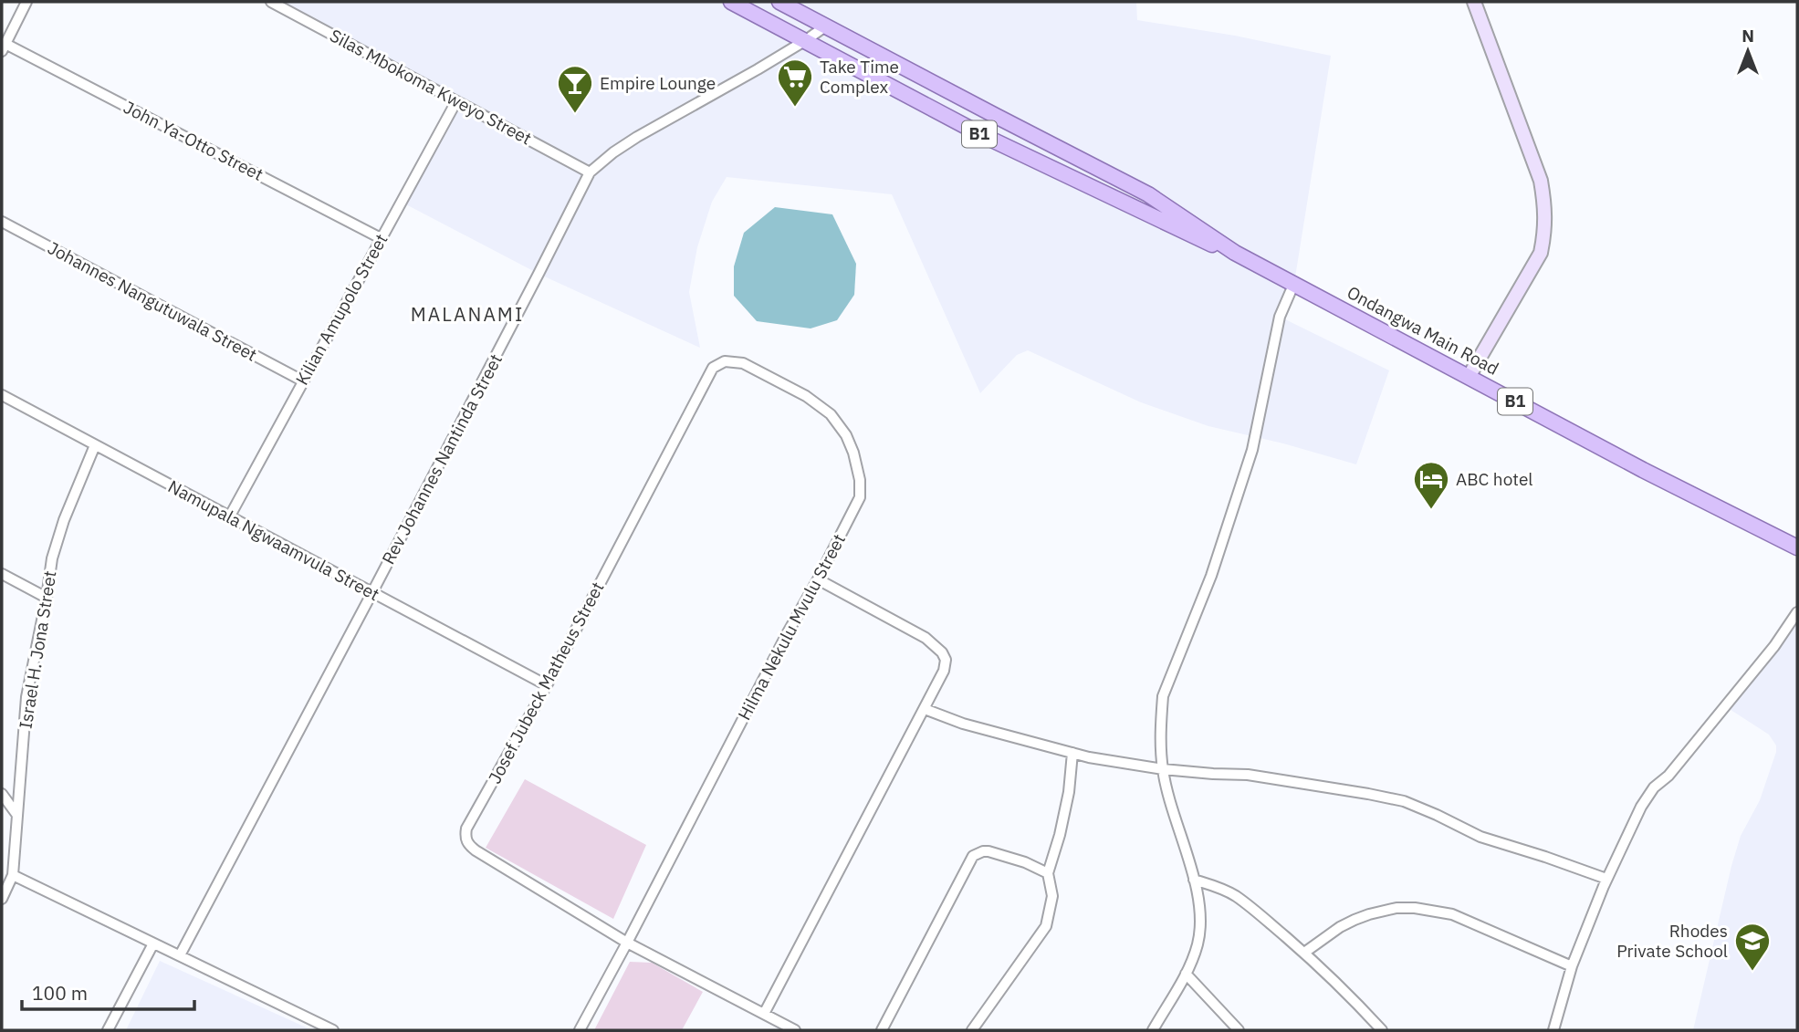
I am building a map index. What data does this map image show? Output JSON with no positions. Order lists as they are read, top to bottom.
{
  "streets": {
    "main road": ["B1", "Ondangwa Main Road"],
    "street": [
      "Silas Mbokoma Kweyo Street",
      "John Ya-Otto Street",
      "Johannes Nangutuwala Street",
      "Kilian Amupolo Street",
      "Rev Johannes Nantinda Street",
      "Namupala Ngwaamvula Street",
      "Hilma Nekulu Mvulu Street",
      "Israel H. Jona Street",
      "Josef Jubeck Matheus Street"
    ]
  },
  "crossings": [
    ["Silas Mbokoma Kweyo Street", "Kilian Amupolo Street"],
    ["Silas Mbokoma Kweyo Street", "Rev Johannes Nantinda Street"],
    ["John Ya-Otto Street", "Kilian Amupolo Street"],
    ["Johannes Nangutuwala Street", "Kilian Amupolo Street"],
    ["Kilian Amupolo Street", "Namupala Ngwaamvula Street"],
    ["Ondangwa Main Road", "Rev Johannes Nantinda Street"],
    ["Rev Johannes Nantinda Street", "Namupala Ngwaamvula Street"],
    ["Namupala Ngwaamvula Street", "Israel H. Jona Street"],
    ["Namupala Ngwaamvula Street", "Josef Jubeck Matheus Street"],
    ["Hilma Nekulu Mvulu Street", "Josef Jubeck Matheus Street"]
  ],
  "districts": ["MALANAMI"],
  "places": {
    "supermarket": ["Take Time Complex"],
    "bar": ["Empire Lounge"],
    "hotel": ["ABC hotel"],
    "school or university": ["Rhodes Private School"]
  },
  "scale_bar": "100 m",
  "north": "top"
}
